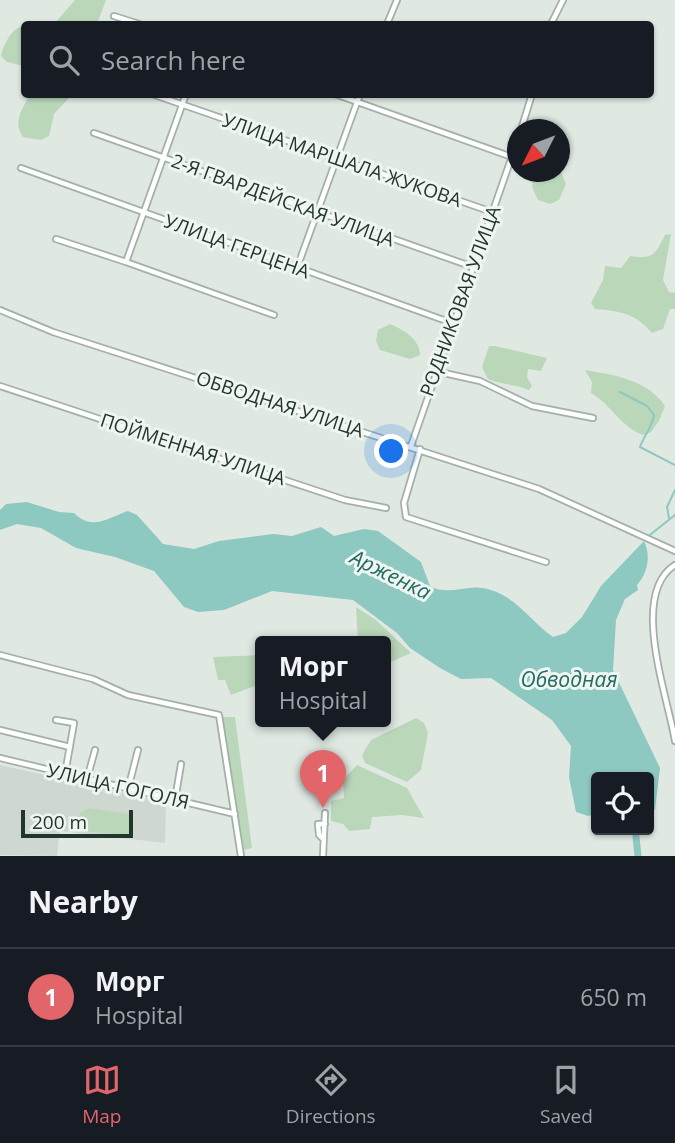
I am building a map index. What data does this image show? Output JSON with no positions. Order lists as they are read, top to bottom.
{
  "streets": {
    "street": [
      "УЛИЦА МАРШАЛА ЖУКОВА",
      "2-Я ГВАРДЕЙСКАЯ УЛИЦА",
      "УЛИЦА ГЕРЦЕНА",
      "РОДНИКОВАЯ УЛИЦА",
      "ОБВОДНАЯ УЛИЦА",
      "ПОЙМЕННАЯ УЛИЦА",
      "УЛИЦА ГОГОЛЯ"
    ]
  },
  "crossings": [
    ["УЛИЦА МАРШАЛА ЖУКОВА", "РОДНИКОВАЯ УЛИЦА"],
    ["2-Я ГВАРДЕЙСКАЯ УЛИЦА", "РОДНИКОВАЯ УЛИЦА"],
    ["УЛИЦА ГЕРЦЕНА", "РОДНИКОВАЯ УЛИЦА"],
    ["РОДНИКОВАЯ УЛИЦА", "ОБВОДНАЯ УЛИЦА"]
  ],
  "water": ["Арженка", "Обводная"],
  "scale_bar": "200 m",
  "north": "bottom left",
  "page": {
    "search": "Search here",
    "popup": ["Морг", "Hospital"],
    "pins": "1",
    "scale": "200 m",
    "heading": "Nearby",
    "list": [
      {
        "mark": "1",
        "name": "Морг",
        "note": "Hospital",
        "value": "650 m"
      }
    ],
    "nav": ["Map", "Directions", "Saved"]
  }
}
